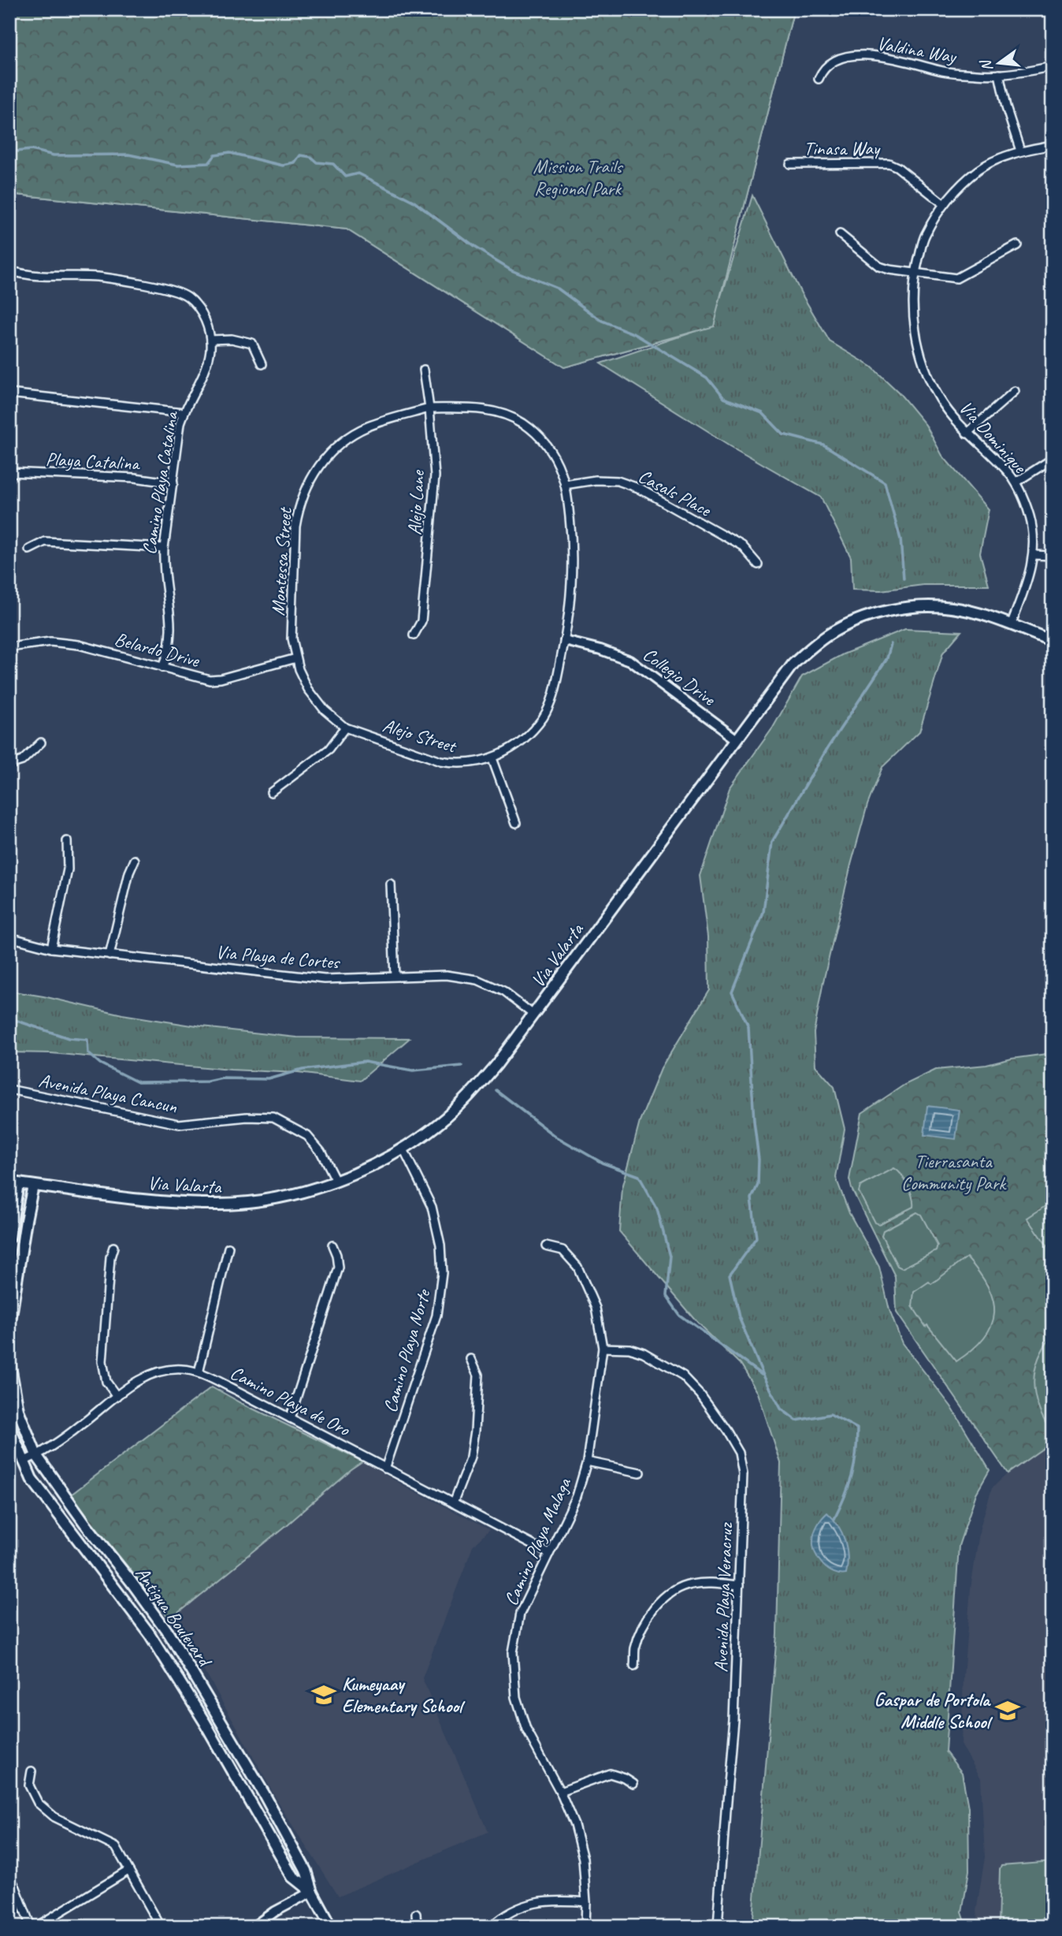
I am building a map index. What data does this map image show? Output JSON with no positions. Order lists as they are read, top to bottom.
{
  "streets": {
    "main road": ["Via Valarta", "Antigua Boulevard"],
    "street": [
      "Valdina Way",
      "Tinasa Way",
      "Via Dominique",
      "Playa Catalina",
      "Camino Playa Catalina",
      "Casals Place",
      "Alejo Lane",
      "Montessa Street",
      "Belardo Drive",
      "Collegio Drive",
      "Alejo Street",
      "Via Playa de Cortes",
      "Avenida Playa Cancun",
      "Camino Playa Norte",
      "Camino Playa de Oro",
      "Camino Playa Malaga",
      "Avenida Playa Veracruz"
    ]
  },
  "crossings": [
    ["Tinasa Way", "Via Dominique"],
    ["Via Dominique", "Via Valarta"],
    ["Playa Catalina", "Camino Playa Catalina"],
    ["Camino Playa Catalina", "Belardo Drive"],
    ["Casals Place", "Montessa Street"],
    ["Alejo Lane", "Montessa Street"],
    ["Montessa Street", "Belardo Drive"],
    ["Montessa Street", "Collegio Drive"],
    ["Montessa Street", "Alejo Street"],
    ["Belardo Drive", "Alejo Street"],
    ["Collegio Drive", "Alejo Street"],
    ["Collegio Drive", "Via Valarta"],
    ["Via Valarta", "Via Playa de Cortes"],
    ["Via Valarta", "Avenida Playa Cancun"],
    ["Via Valarta", "Camino Playa Norte"],
    ["Camino Playa Norte", "Camino Playa de Oro"],
    ["Camino Playa de Oro", "Camino Playa Malaga"],
    ["Camino Playa de Oro", "Antigua Boulevard"],
    ["Camino Playa Malaga", "Avenida Playa Veracruz"]
  ],
  "parks": ["Mission Trails Regional Park", "Tierrasanta Community Park"],
  "places": {
    "school or university": ["Kumeyaay Elementary School", "Gaspar de Portola Middle School"]
  },
  "north": "left"
}
